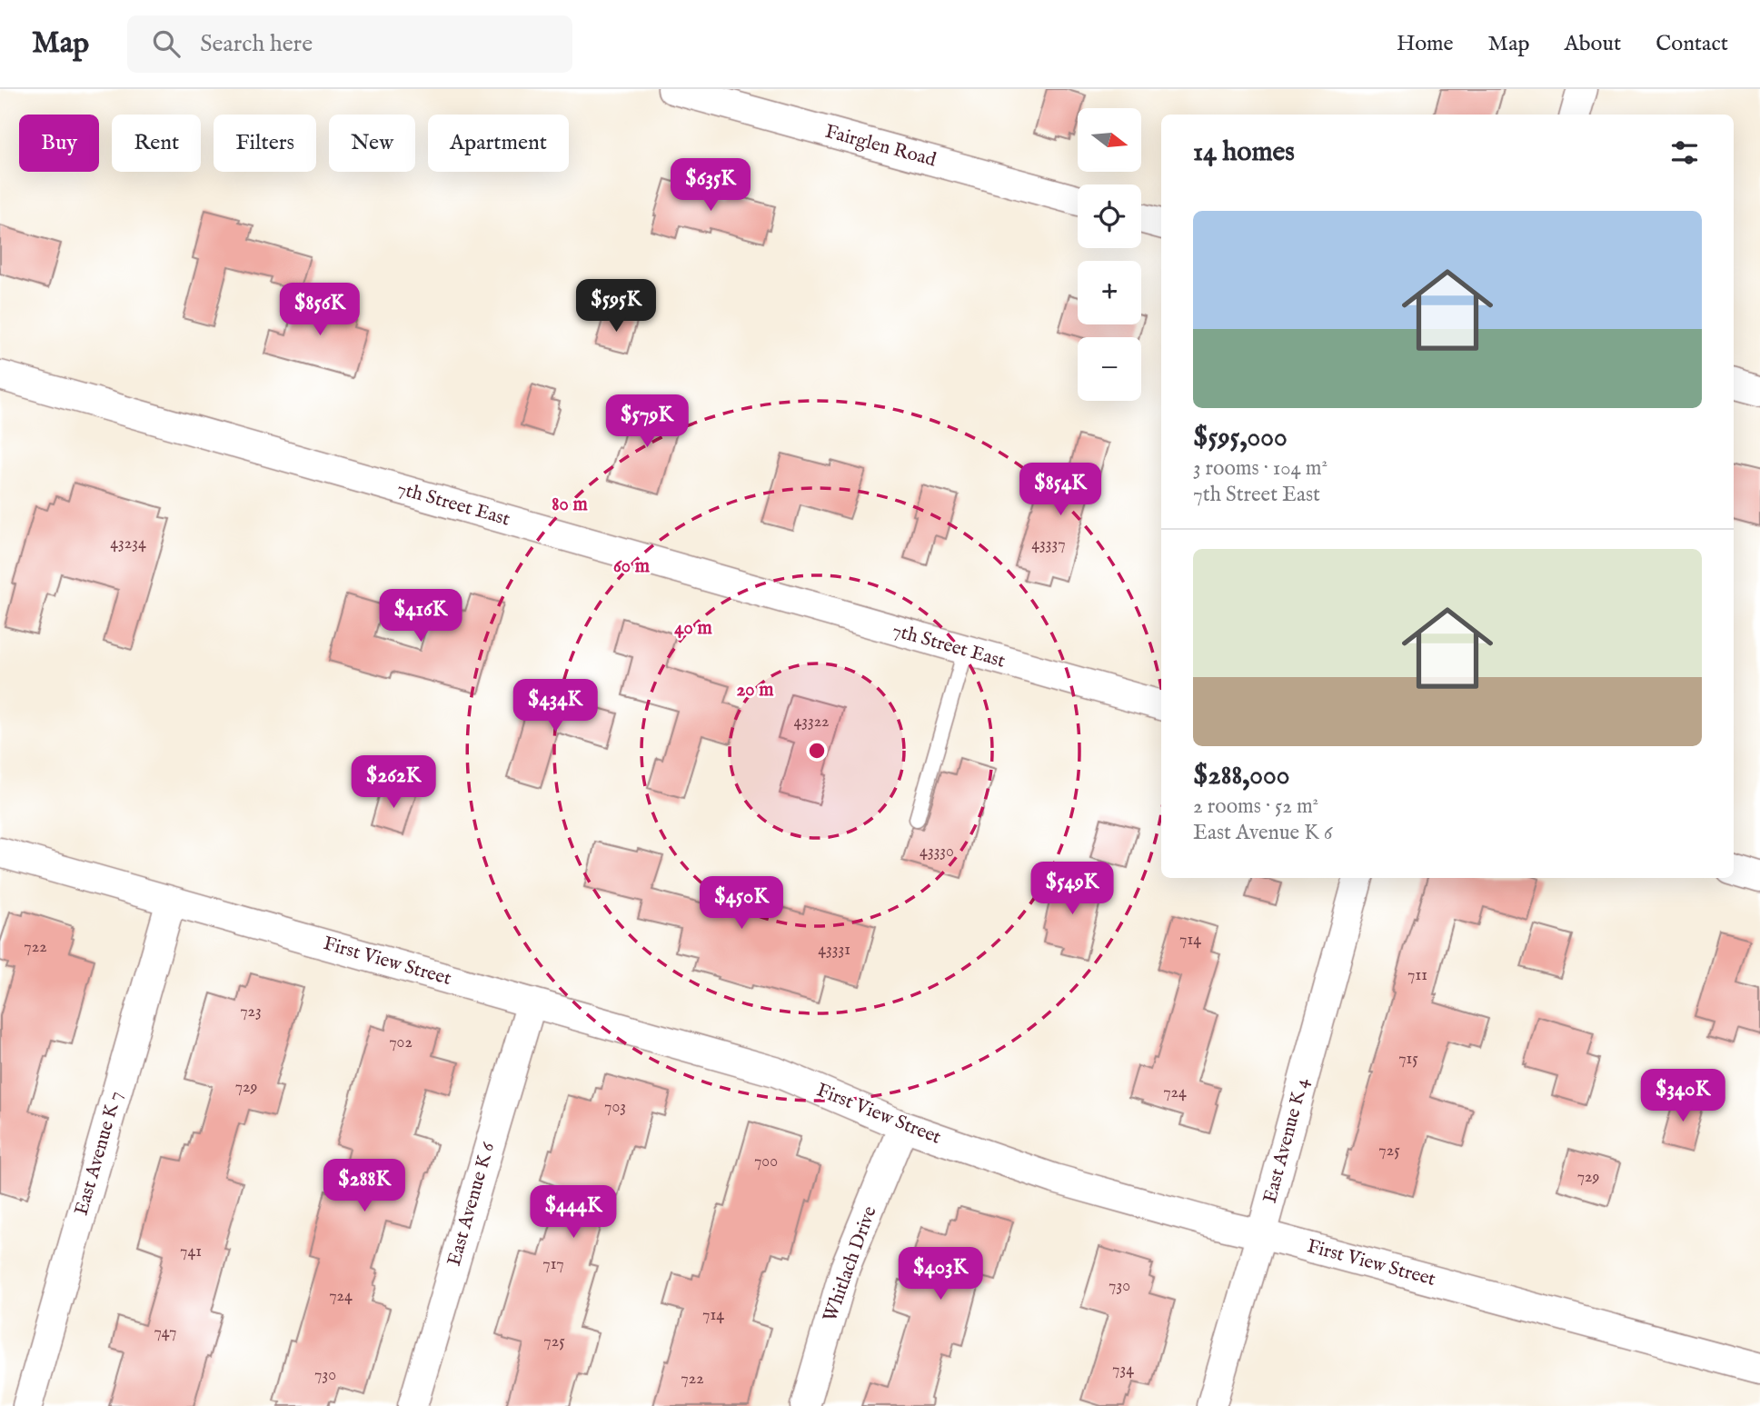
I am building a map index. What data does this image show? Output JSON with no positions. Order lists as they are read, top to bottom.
{
  "streets": {
    "street": [
      "Fairglen Road",
      "7th Street East",
      "First View Street",
      "East Avenue K 4",
      "East Avenue K 7",
      "East Avenue K 6",
      "Whitlach Drive"
    ]
  },
  "crossings": [
    ["First View Street", "East Avenue K 4"],
    ["First View Street", "East Avenue K 7"],
    ["First View Street", "East Avenue K 6"],
    ["First View Street", "Whitlach Drive"]
  ],
  "house_numbers": [
    "43234",
    "43337",
    "43322",
    "43330",
    "714",
    "722",
    "43331",
    "711",
    "723",
    "702",
    "715",
    "729",
    "724",
    "703",
    "725",
    "700",
    "729",
    "741",
    "717",
    "730",
    "724",
    "714",
    "747",
    "725",
    "734",
    "730",
    "722"
  ],
  "north": "right",
  "page": {
    "header": "Map",
    "search": "Search here",
    "nav": [
      "Home",
      "Map",
      "About",
      "Contact"
    ],
    "map_buttons": ["+", "−"],
    "chip": [
      "Buy",
      "Rent",
      "Filters",
      "New",
      "Apartment"
    ],
    "heading": "14 homes",
    "price": [
      "$635K",
      "$595K",
      "$856K",
      "$579K",
      "$854K",
      "$416K",
      "$434K",
      "$262K",
      "$549K",
      "$450K",
      "$340K",
      "$288K",
      "$444K",
      "$403K"
    ],
    "list": [
      {
        "name": "$595,000",
        "note": "3 rooms · 104 m² · 7th Street East"
      },
      {
        "name": "$288,000",
        "note": "2 rooms · 52 m² · East Avenue K 6"
      }
    ]
  },
  "rings": [
    "80 m",
    "60 m",
    "40 m",
    "20 m"
  ]
}
